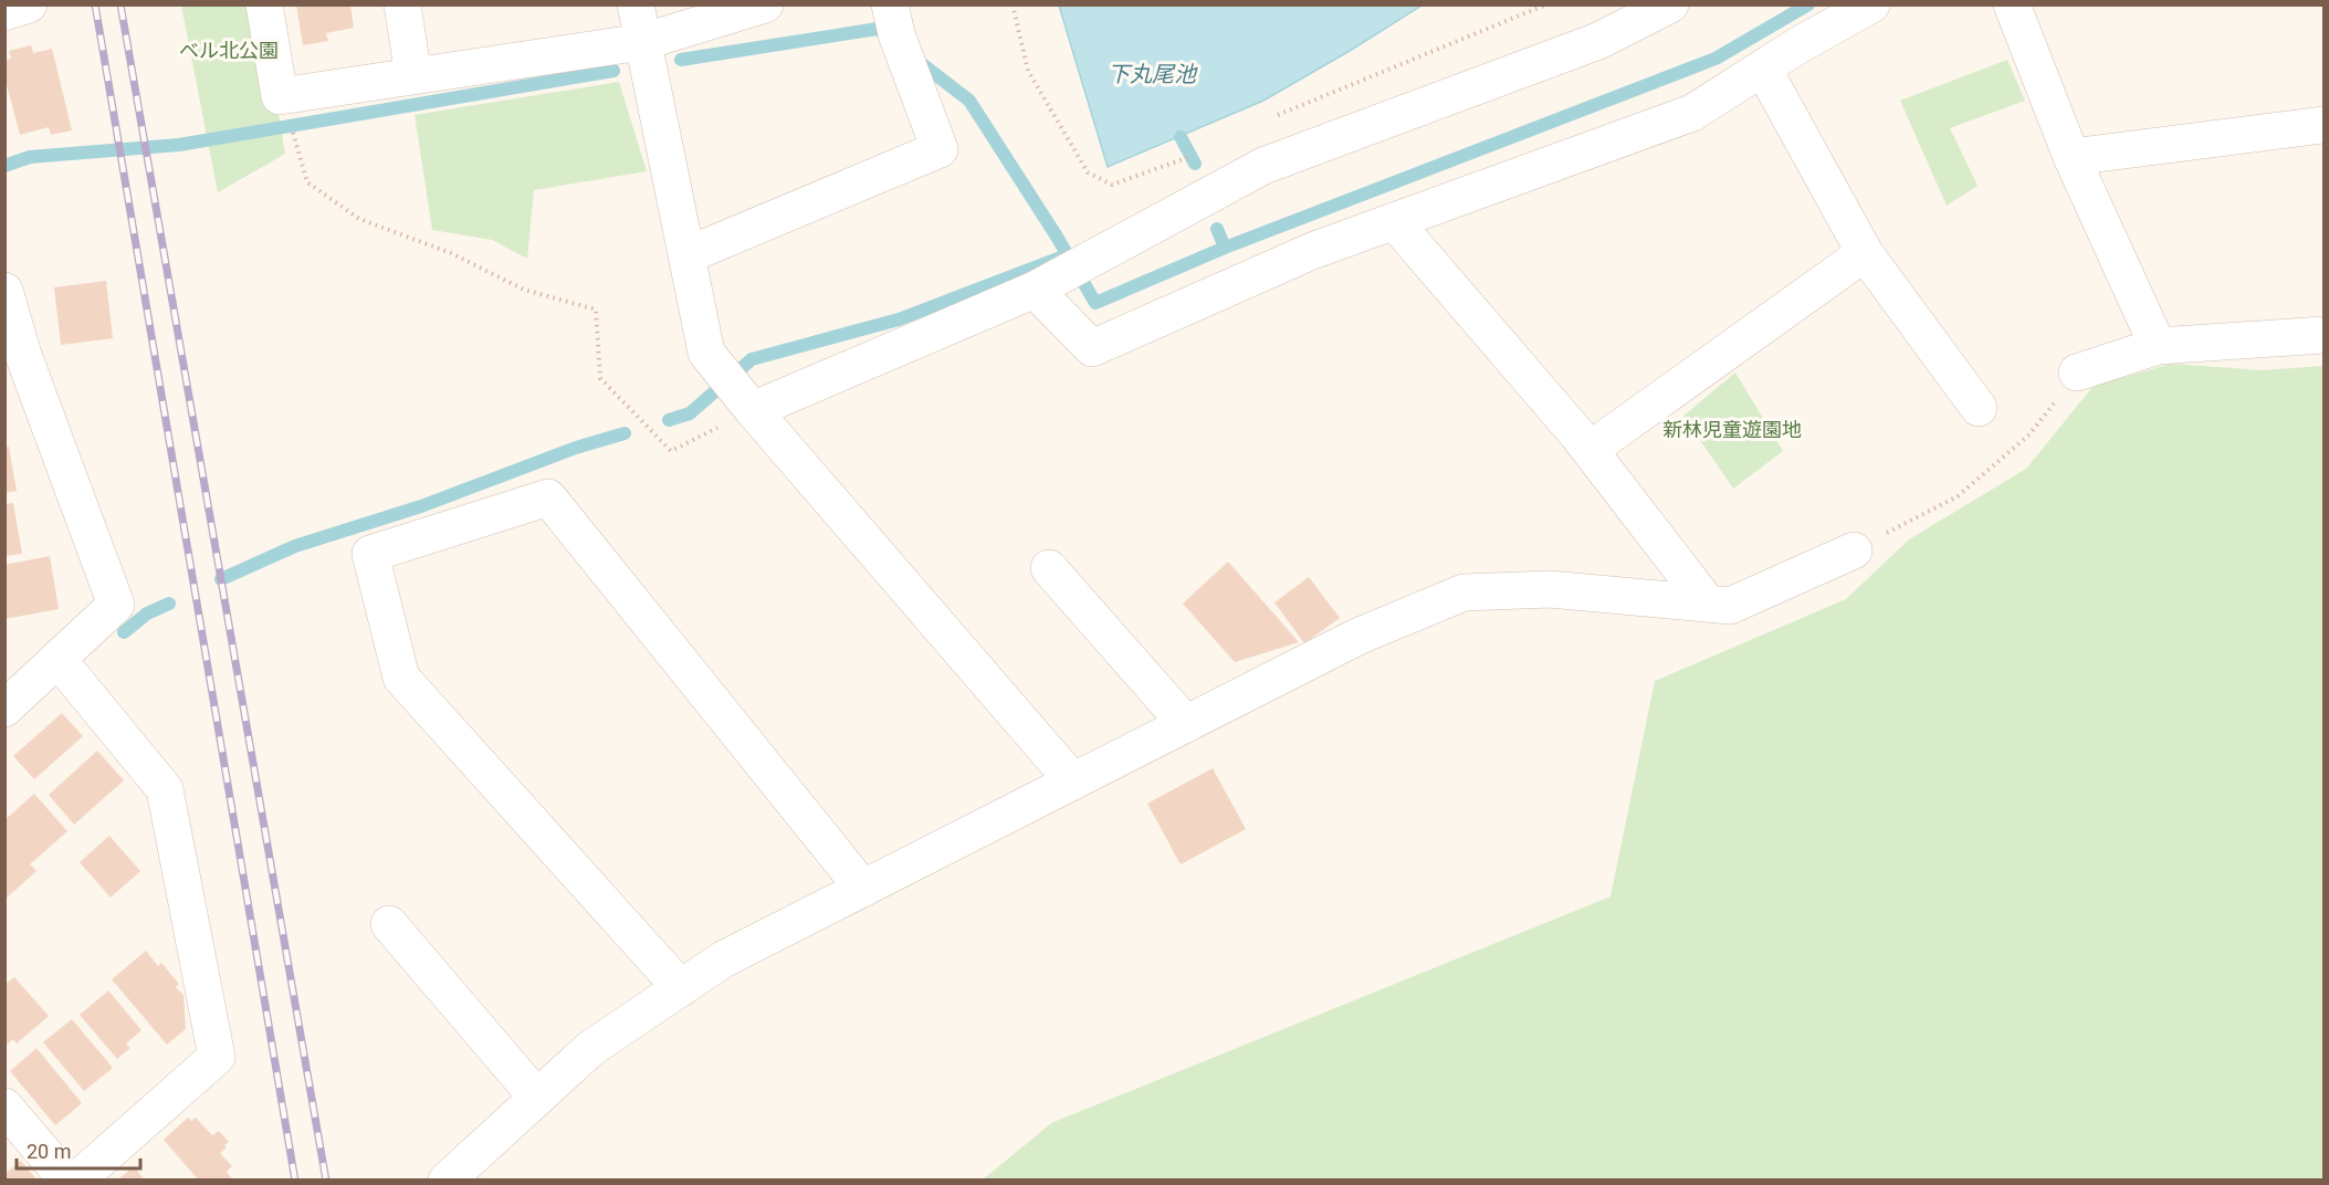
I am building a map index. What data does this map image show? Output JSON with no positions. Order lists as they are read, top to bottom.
{
  "water": ["下丸尾池"],
  "parks": ["ベル北公園", "新林児童遊園地"],
  "scale_bar": "20 m"
}
